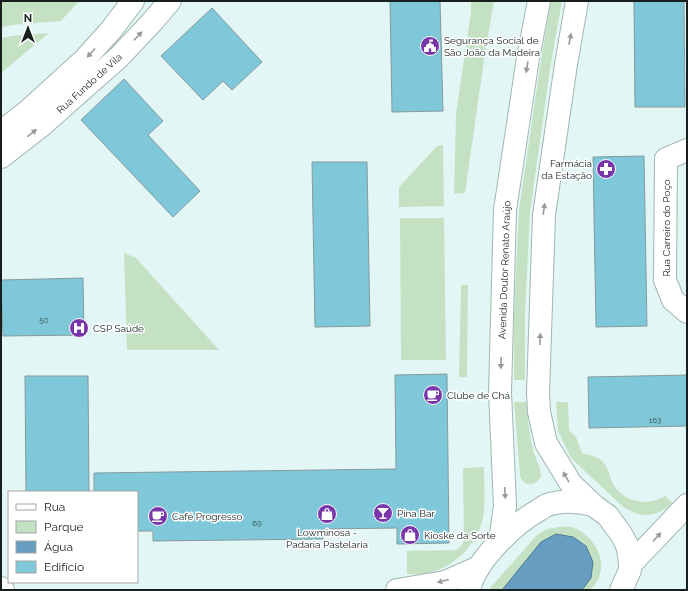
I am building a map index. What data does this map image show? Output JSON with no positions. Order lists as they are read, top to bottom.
{
  "streets": {
    "main road": ["Rua Fundo de Vila", "Rua Carreiro do Poço", "Avenida Doutor Renato Araújo"]
  },
  "places": {
    "public building": ["Segurança Social de São João da Madeira"],
    "pharmacy": ["Farmácia da Estação"],
    "hospital": ["CSP Saúde"],
    "cafe": ["Clube de Chá", "Café Progresso"],
    "bar": ["Pina Bar"],
    "shop": ["Lowminosa - Padaria Pastelaria", "Kioske da Sorte"]
  },
  "house_numbers": ["50", "163", "69"],
  "legend": [
    "Rua",
    "Parque",
    "Água",
    "Edifício"
  ],
  "north": "top"
}
